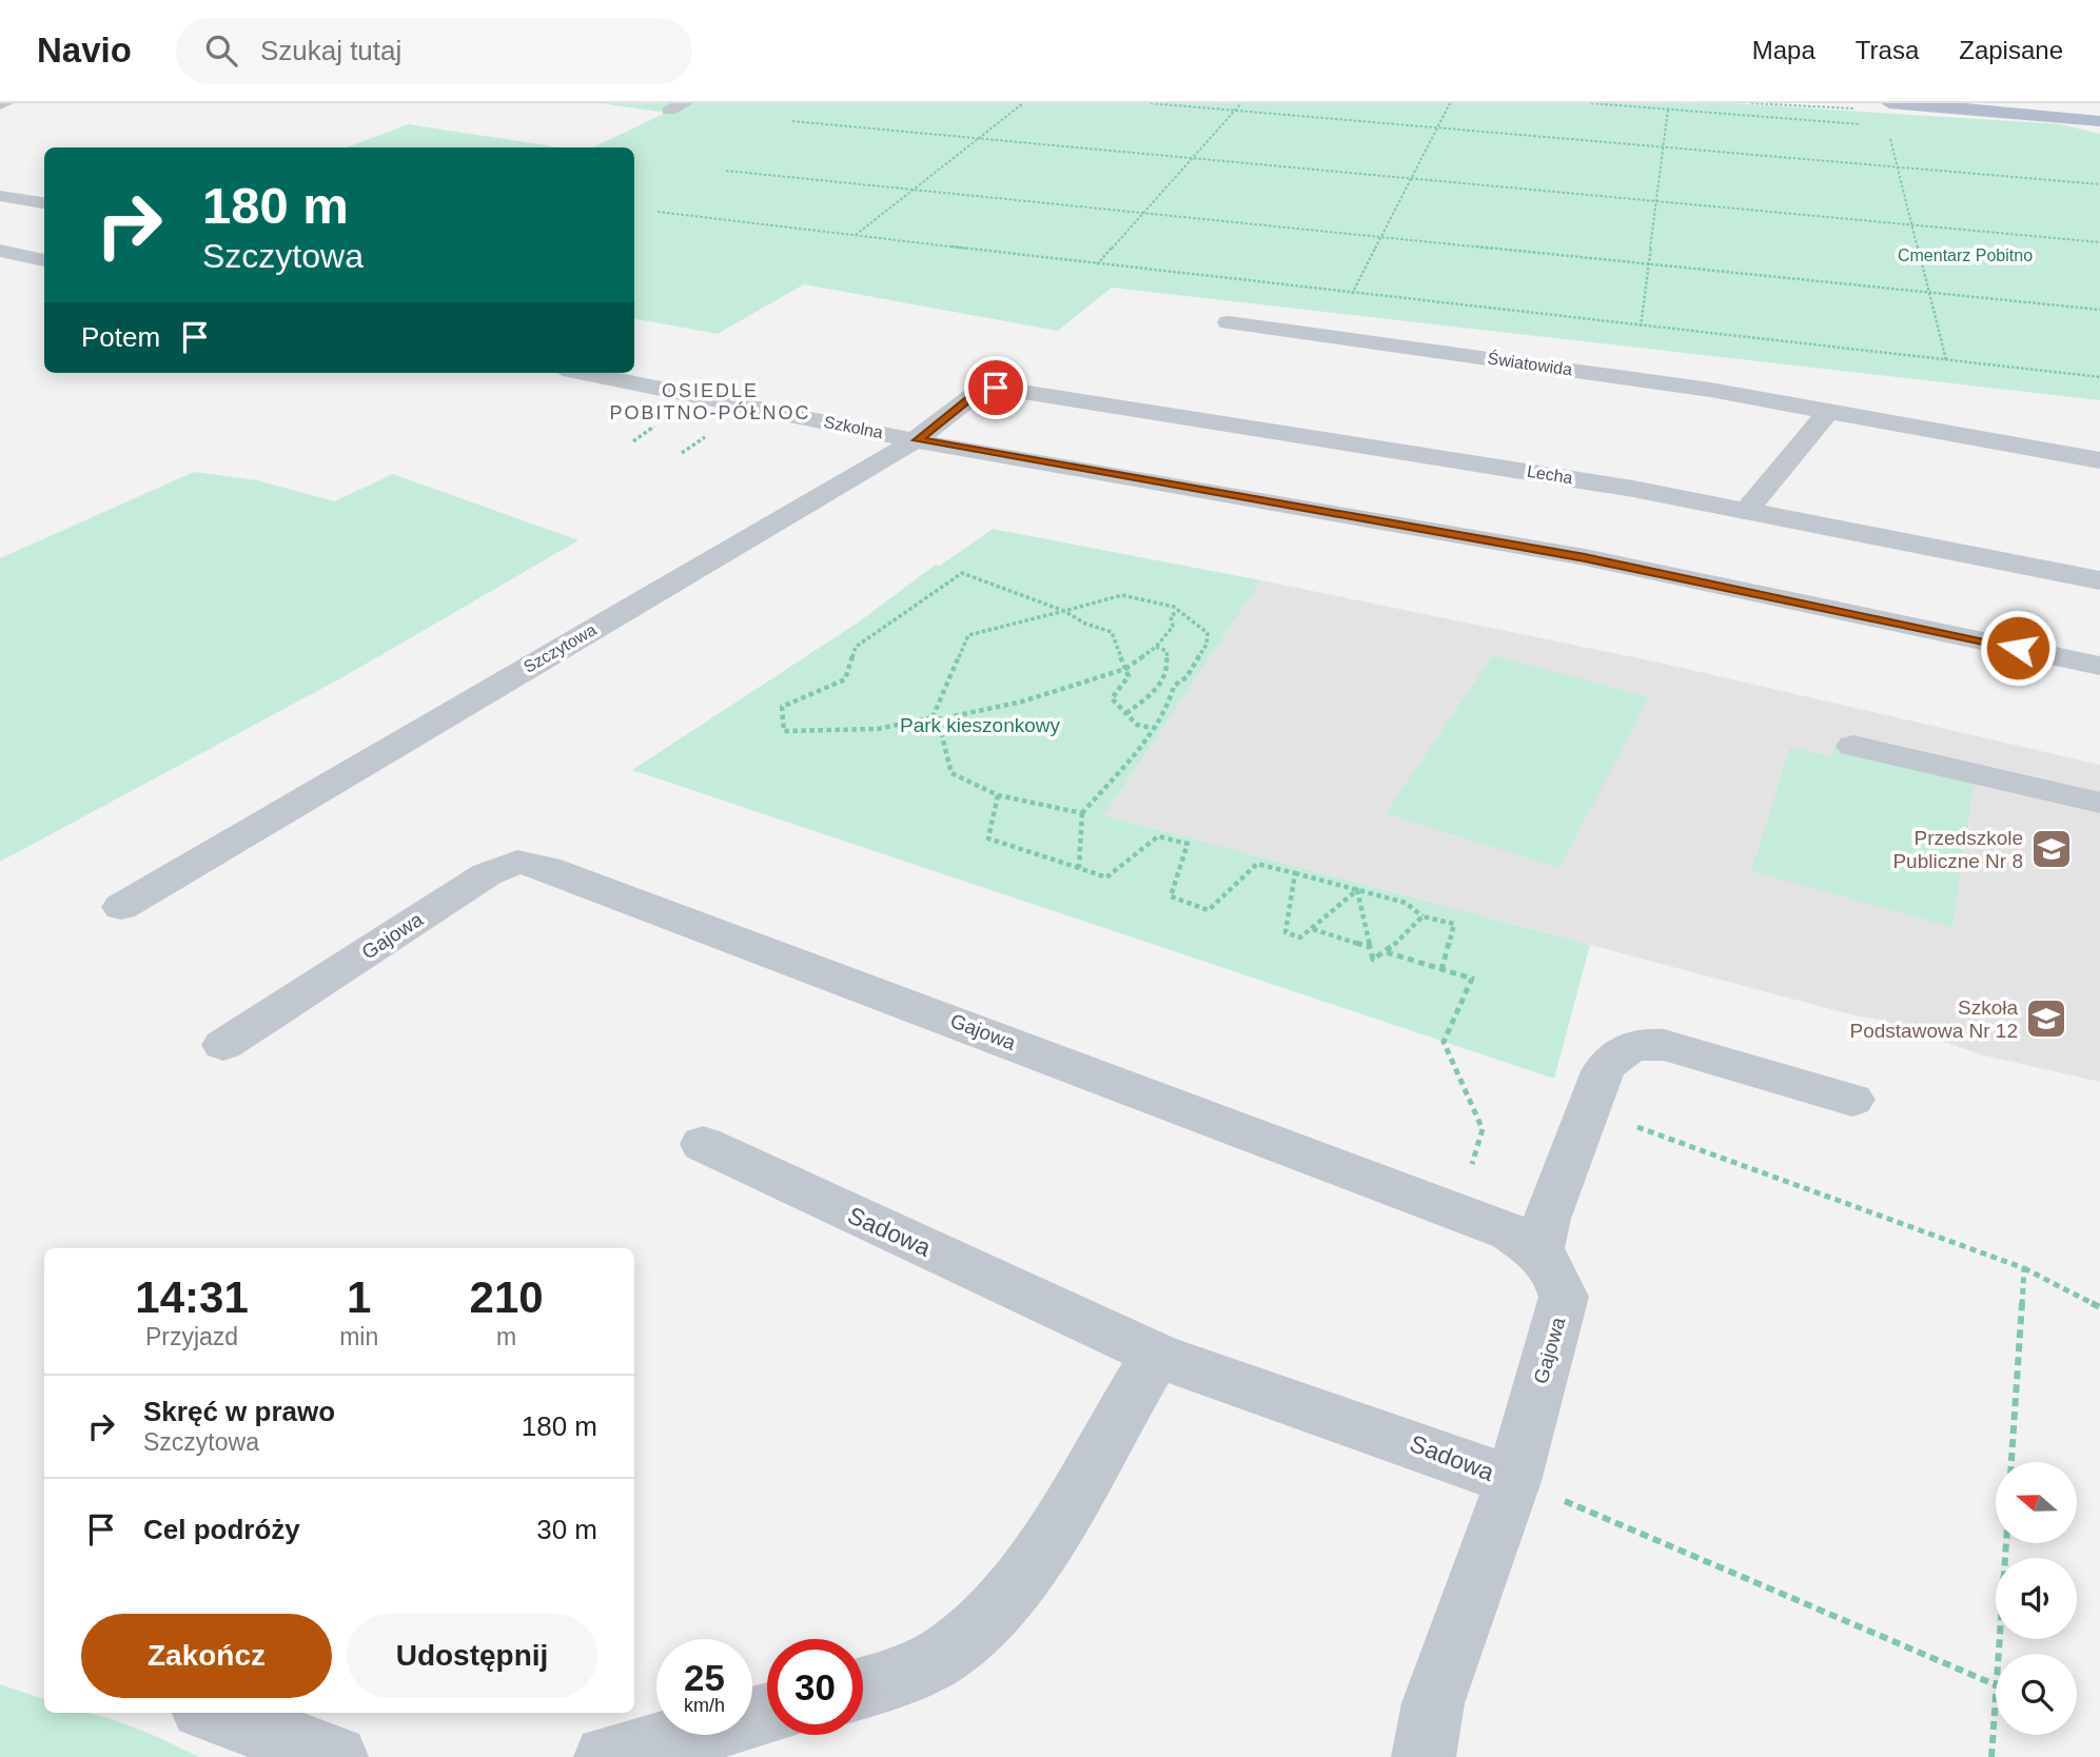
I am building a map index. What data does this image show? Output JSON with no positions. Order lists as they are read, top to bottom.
{
  "streets": {
    "street": [
      "Światowida",
      "Szkolna",
      "Lecha",
      "Szczytowa",
      "Gajowa",
      "Sadowa"
    ]
  },
  "crossings": [
    ["Szkolna", "Szczytowa"],
    ["Lecha", "Szczytowa"],
    ["Gajowa", "Sadowa"]
  ],
  "districts": ["OSIEDLE POBITNO-PÓŁNOC"],
  "parks": ["Cmentarz Pobitno", "Park kieszonkowy"],
  "places": {
    "school or university": ["Przedszkole Publiczne Nr 8", "Szkoła Podstawowa Nr 12"]
  },
  "north": "left",
  "page": {
    "header": "Navio",
    "search": "Szukaj tutaj",
    "nav": ["Mapa", "Trasa", "Zapisane"],
    "turn": ["180 m", "Szczytowa"],
    "then": "Potem",
    "eta": [
      "14:31",
      "Przyjazd",
      "1",
      "min",
      "210",
      "m"
    ],
    "list": [
      {
        "name": "Skręć w prawo",
        "note": "Szczytowa",
        "value": "180 m"
      },
      {
        "name": "Cel podróży",
        "value": "30 m"
      }
    ],
    "buttons": ["Zakończ", "Udostępnij"],
    "speed": "25 km/h",
    "limit": "30"
  }
}
